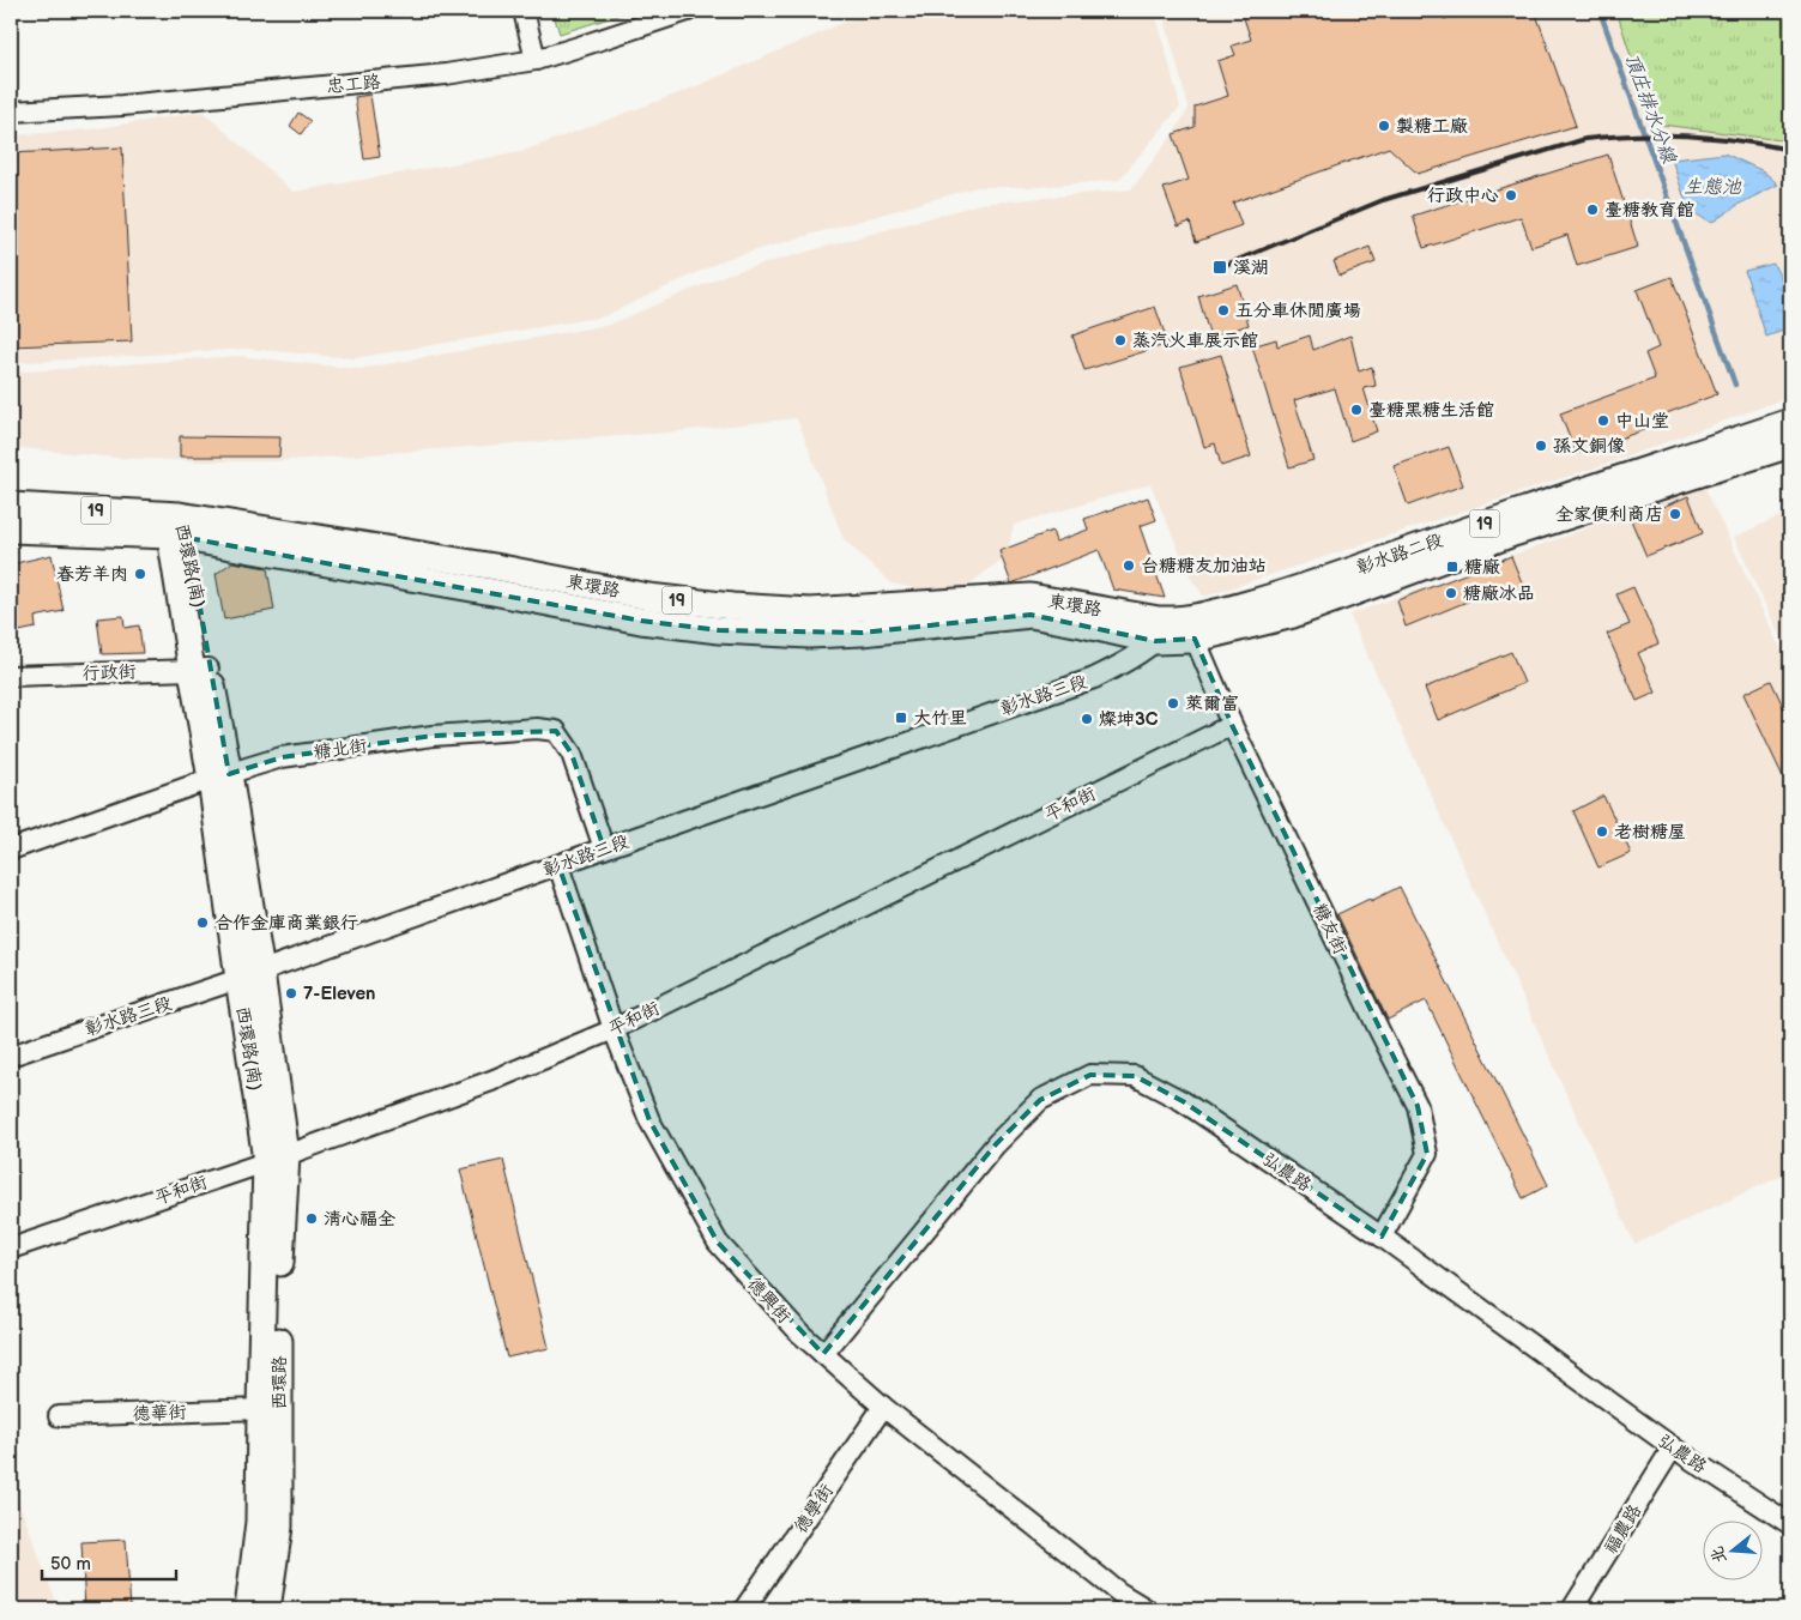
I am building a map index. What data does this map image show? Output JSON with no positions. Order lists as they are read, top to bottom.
{
  "streets": {
    "main road": [
      "19",
      "彰水路二段",
      "西環路(南)",
      "東環路",
      "西環路"
    ],
    "street": [
      "忠工路",
      "行政街",
      "彰水路三段",
      "糖北街",
      "平和街",
      "糖友街",
      "弘農路",
      "德興街",
      "德華街",
      "德學街",
      "福農路"
    ]
  },
  "crossings": [
    ["19", "彰水路二段"],
    ["19", "東環路"],
    ["19", "彰水路三段"],
    ["19", "糖友街"],
    ["彰水路二段", "東環路"],
    ["彰水路二段", "糖友街"],
    ["西環路(南)", "東環路"],
    ["西環路(南)", "行政街"],
    ["西環路(南)", "彰水路三段"],
    ["西環路(南)", "糖北街"],
    ["西環路(南)", "平和街"],
    ["西環路(南)", "西環路"],
    ["東環路", "彰水路三段"],
    ["東環路", "糖友街"],
    ["彰水路三段", "糖北街"],
    ["彰水路三段", "德興街"],
    ["平和街", "糖友街"],
    ["平和街", "德興街"],
    ["平和街", "西環路"],
    ["糖友街", "弘農路"],
    ["弘農路", "德興街"],
    ["弘農路", "福農路"],
    ["德興街", "德學街"],
    ["西環路", "德華街"]
  ],
  "water": ["頂庄排水分線", "生態池"],
  "places": {
    "other": [
      "製糖工廠",
      "行政中心",
      "臺糖教育館",
      "五分車休閒廣場",
      "蒸汽火車展示館",
      "臺糖黑糖生活館",
      "中山堂",
      "孫文銅像",
      "全家便利商店",
      "台糖糖友加油站",
      "春芳羊肉",
      "糖廠冰品",
      "萊爾富",
      "燦坤3C",
      "老樹糖屋",
      "合作金庫商業銀行",
      "7-Eleven",
      "清心福全"
    ],
    "transit": ["溪湖", "糖廠", "大竹里"]
  },
  "scale_bar": "50 m",
  "north": "left"
}
